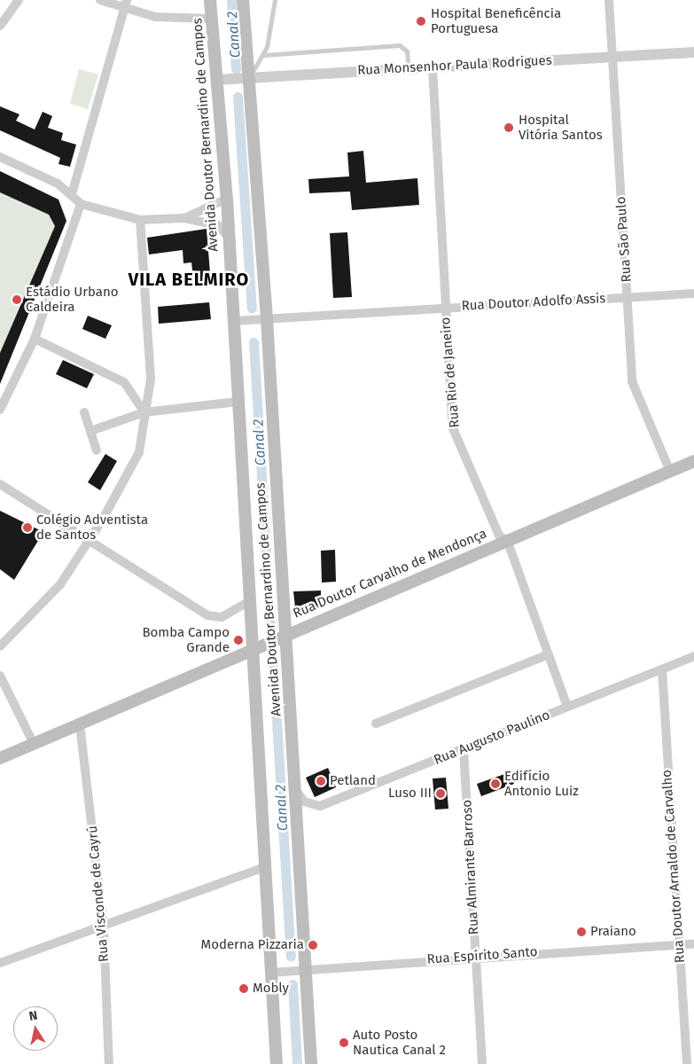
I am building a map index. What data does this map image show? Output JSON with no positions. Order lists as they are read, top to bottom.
{
  "streets": {
    "main road": ["Avenida Doutor Bernardino de Campos", "Rua Doutor Carvalho de Mendonça"],
    "street": [
      "Rua Monsenhor Paula Rodrigues",
      "Rua São Paulo",
      "Rua Doutor Adolfo Assis",
      "Rua Rio de Janeiro",
      "Rua Augusto Paulino",
      "Rua Doutor Arnaldo de Carvalho",
      "Rua Almirante Barroso",
      "Rua Visconde de Cayrú",
      "Rua Espírito Santo"
    ]
  },
  "crossings": [
    ["Rua Monsenhor Paula Rodrigues", "Avenida Doutor Bernardino de Campos"],
    ["Rua Monsenhor Paula Rodrigues", "Rua São Paulo"],
    ["Rua Monsenhor Paula Rodrigues", "Rua Rio de Janeiro"],
    ["Avenida Doutor Bernardino de Campos", "Rua Doutor Adolfo Assis"],
    ["Avenida Doutor Bernardino de Campos", "Rua Doutor Carvalho de Mendonça"],
    ["Avenida Doutor Bernardino de Campos", "Rua Augusto Paulino"],
    ["Avenida Doutor Bernardino de Campos", "Rua Espírito Santo"],
    ["Rua São Paulo", "Rua Doutor Adolfo Assis"],
    ["Rua São Paulo", "Rua Doutor Carvalho de Mendonça"],
    ["Rua Doutor Adolfo Assis", "Rua Rio de Janeiro"],
    ["Rua Rio de Janeiro", "Rua Doutor Carvalho de Mendonça"],
    ["Rua Rio de Janeiro", "Rua Augusto Paulino"],
    ["Rua Doutor Carvalho de Mendonça", "Rua Visconde de Cayrú"],
    ["Rua Augusto Paulino", "Rua Doutor Arnaldo de Carvalho"],
    ["Rua Augusto Paulino", "Rua Almirante Barroso"],
    ["Rua Doutor Arnaldo de Carvalho", "Rua Espírito Santo"],
    ["Rua Almirante Barroso", "Rua Espírito Santo"]
  ],
  "districts": ["VILA BELMIRO"],
  "water": ["Canal 2"],
  "places": [
    "Hospital Beneficência Portuguesa",
    "Hospital Vitória Santos",
    "Estádio Urbano Caldeira",
    "Colégio Adventista de Santos",
    "Bomba Campo Grande",
    "Petland",
    "Edifício Antonio Luiz",
    "Luso III",
    "Praiano",
    "Moderna Pizzaria",
    "Mobly",
    "Auto Posto Nautica Canal 2"
  ],
  "north": "top"
}
